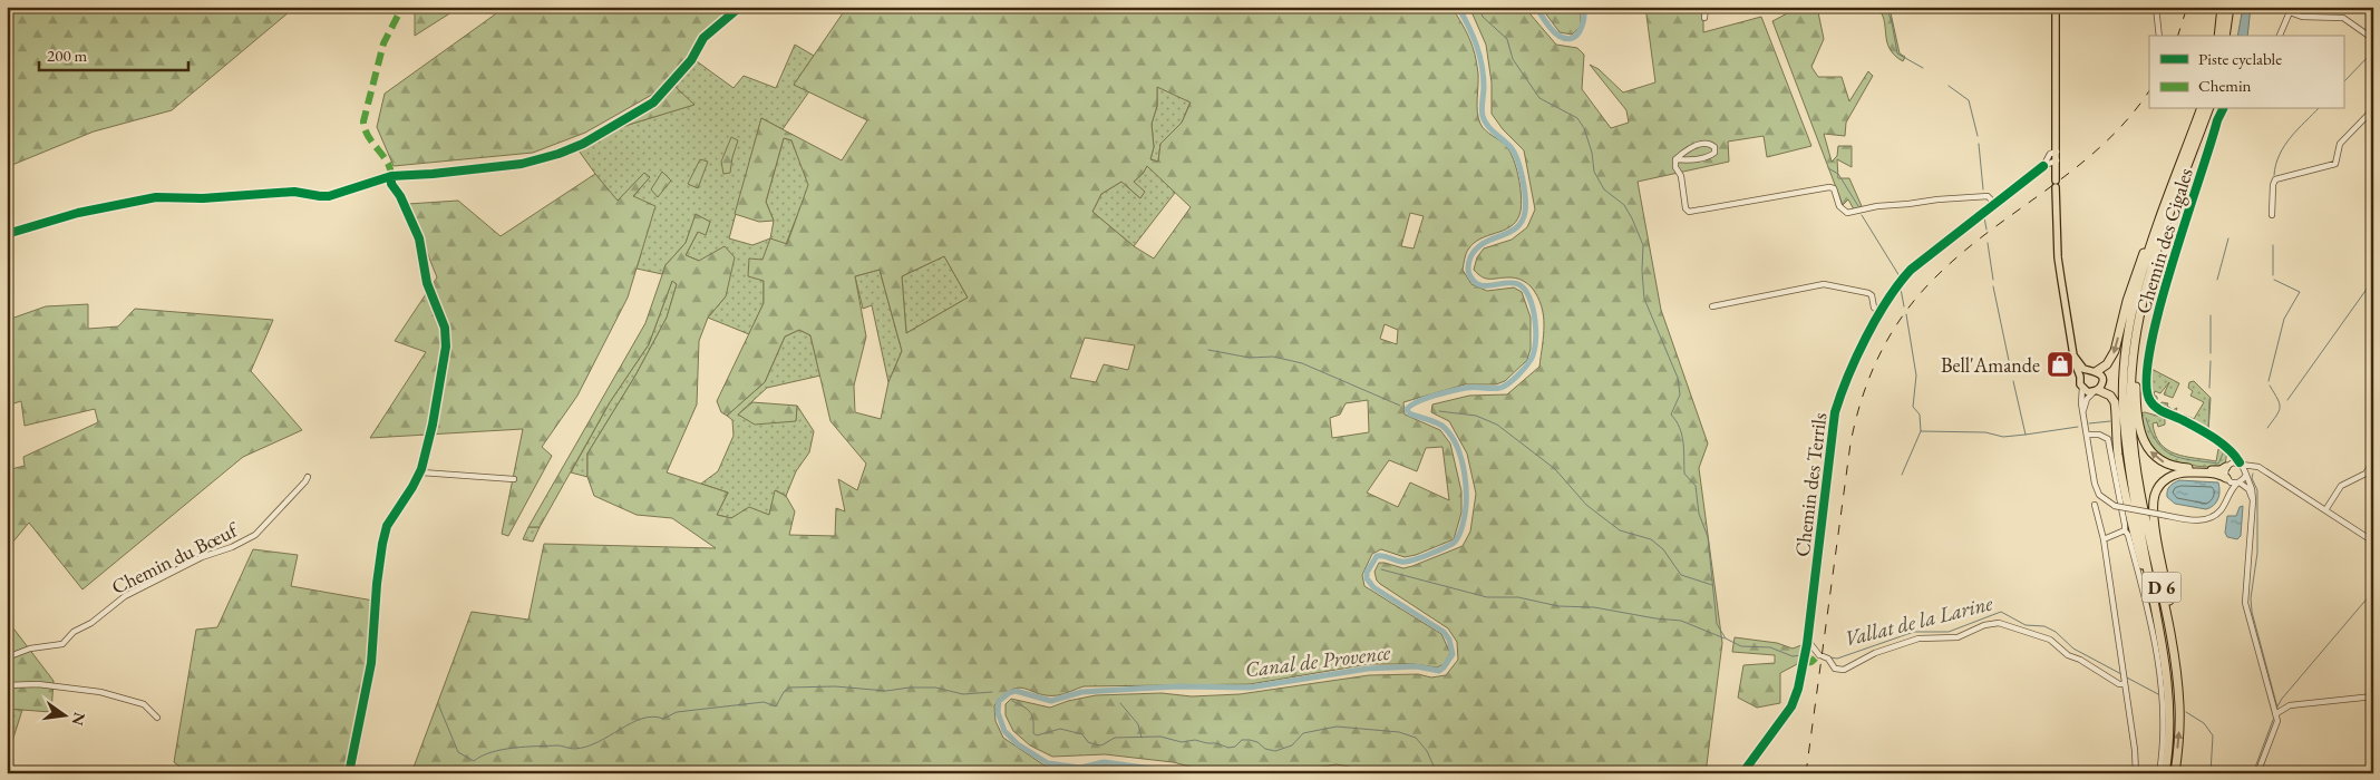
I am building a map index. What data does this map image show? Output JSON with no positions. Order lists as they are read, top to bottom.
{
  "streets": {
    "highway": ["D 6"],
    "street": ["Chemin des Cigales", "Chemin des Terrils", "Chemin du Bœuf"]
  },
  "water": ["Vallat de la Larine", "Canal de Provence"],
  "places": {
    "shop": ["Bell'Amande"]
  },
  "legend": ["Piste cyclable", "Chemin"],
  "scale_bar": "200 m",
  "north": "right"
}
